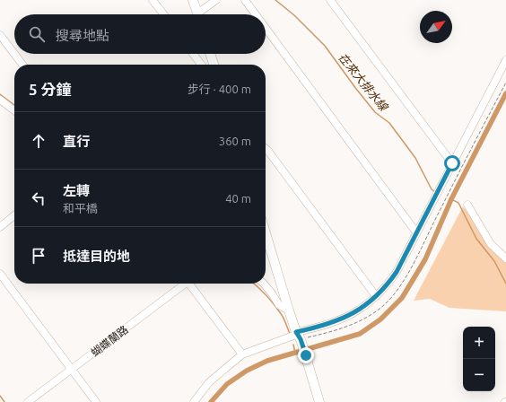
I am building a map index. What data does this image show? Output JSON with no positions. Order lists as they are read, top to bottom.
{
  "streets": {
    "street": ["蝴蝶蘭路"]
  },
  "water": ["在來大排水線"],
  "north": "top right",
  "page": {
    "search": "搜尋地點",
    "heading": ["5 分鐘", "步行 · 400 m"],
    "list": [
      ["直行", "360 m"],
      ["左轉", "和平橋", "40 m"],
      "抵達目的地"
    ],
    "map_buttons": ["+", "−"]
  }
}
